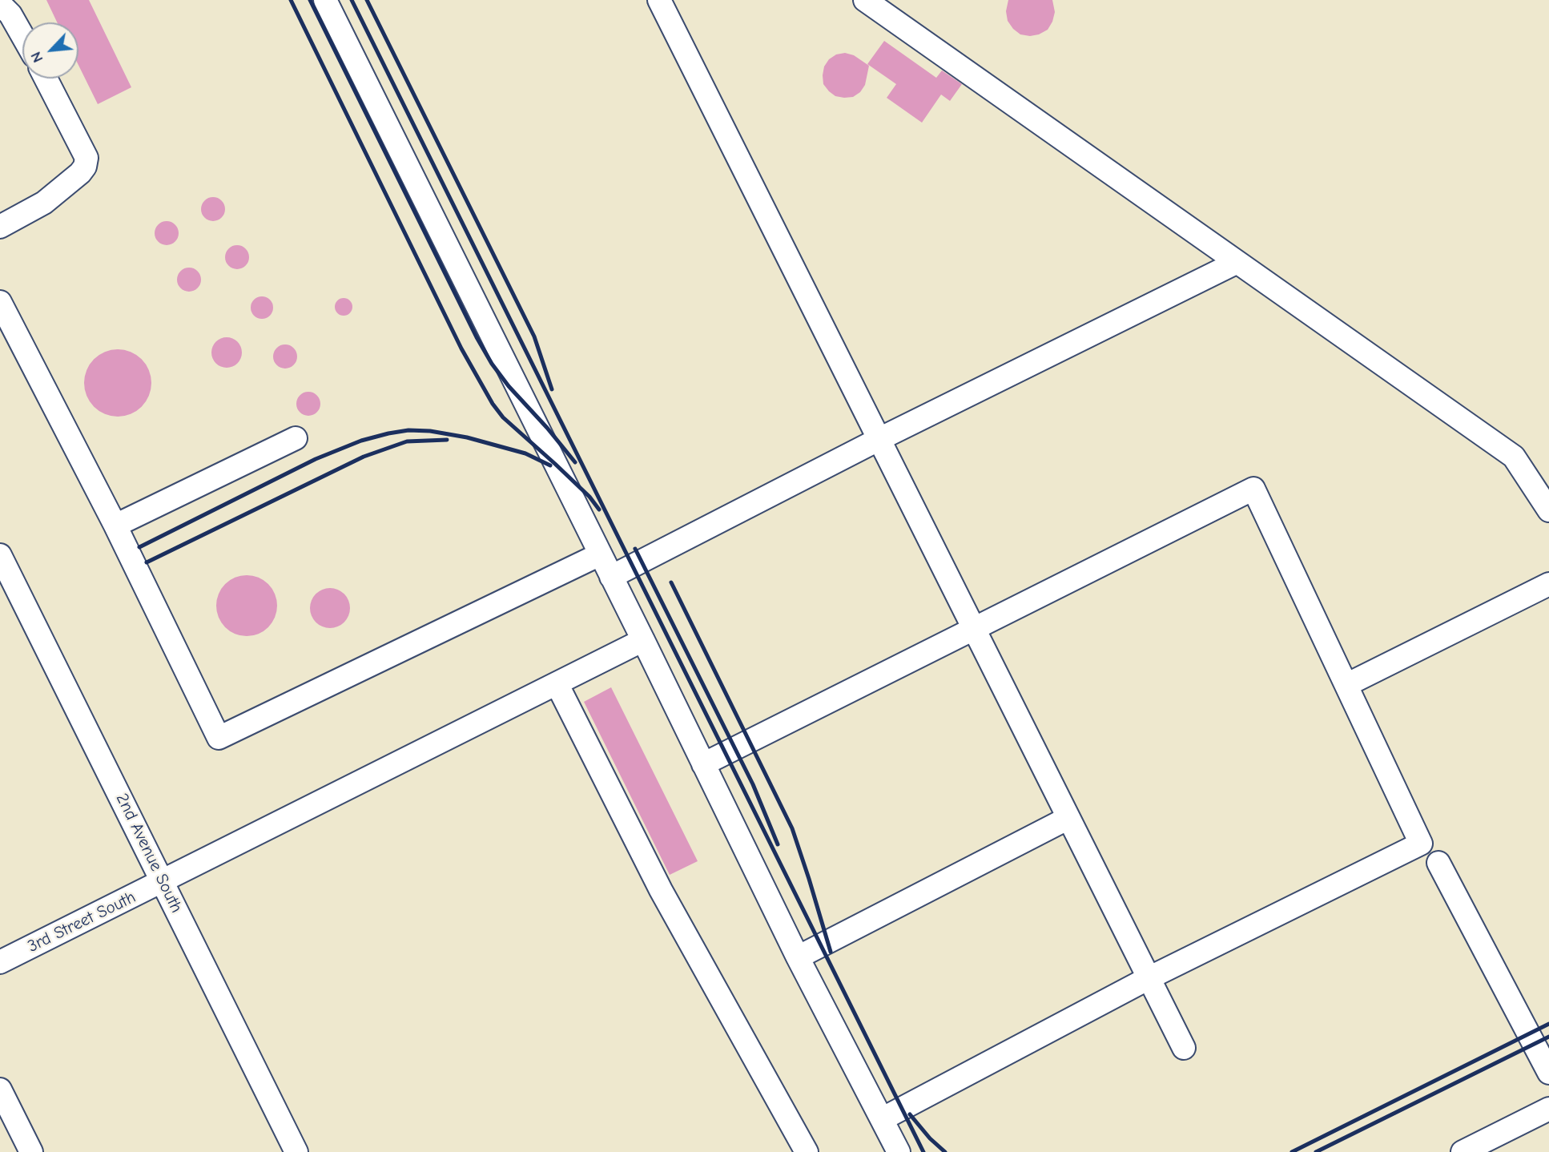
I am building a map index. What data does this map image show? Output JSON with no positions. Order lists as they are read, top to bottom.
{
  "streets": {
    "street": ["2nd Avenue South", "3rd Street South"]
  },
  "crossings": [
    ["2nd Avenue South", "3rd Street South"]
  ],
  "north": "bottom left"
}
